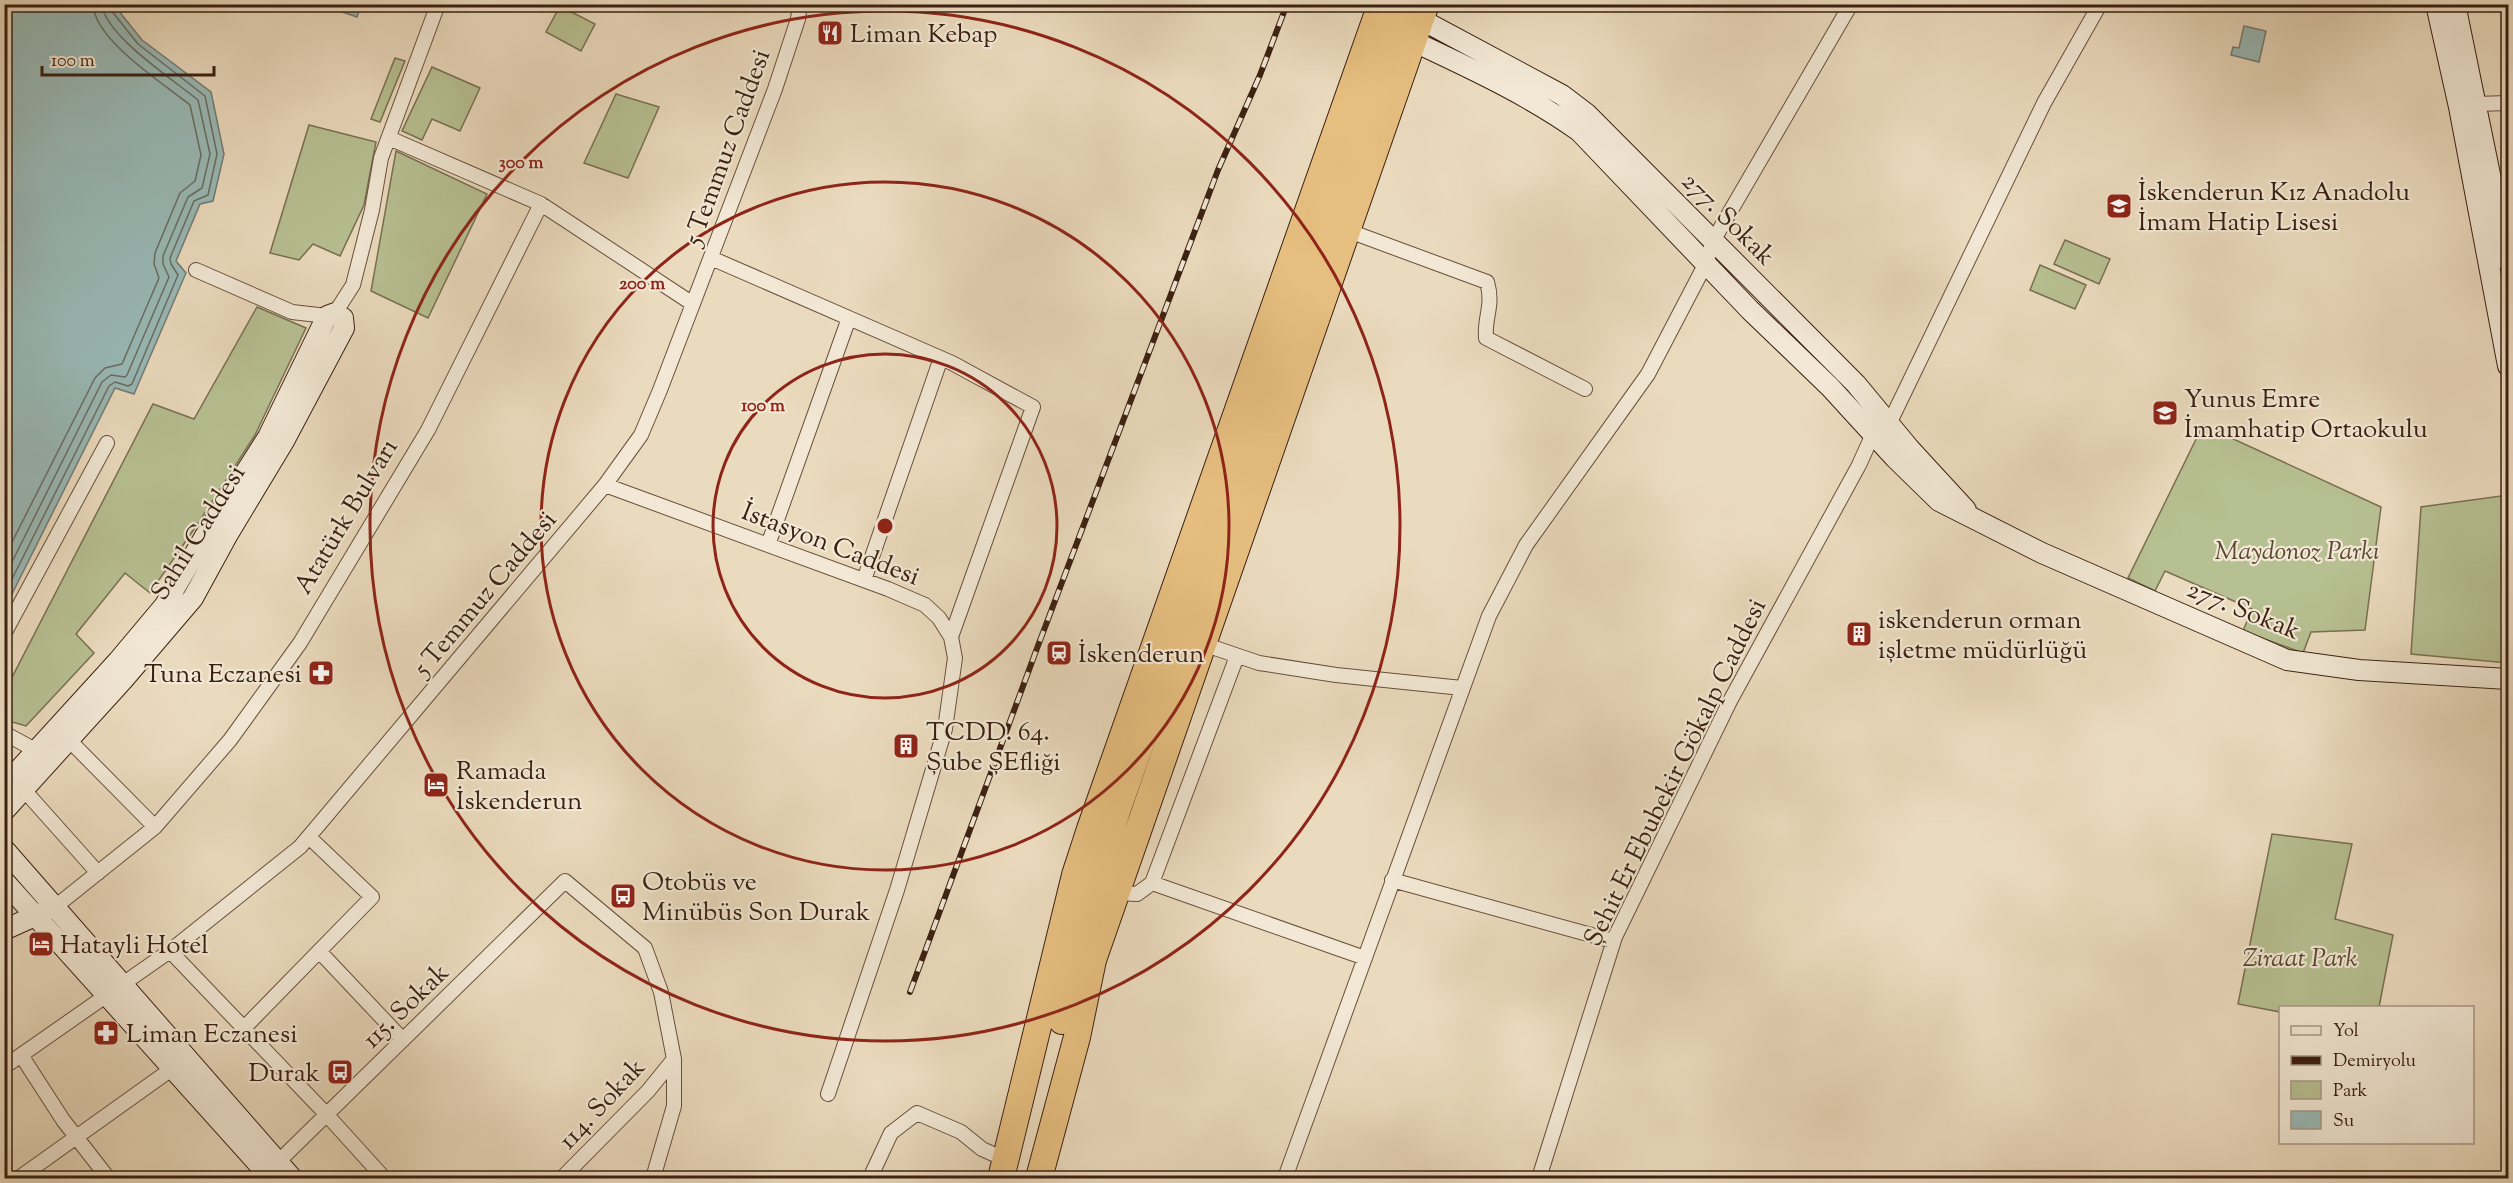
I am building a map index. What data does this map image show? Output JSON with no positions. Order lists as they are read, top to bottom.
{
  "streets": {
    "street": [
      "5 Temmuz Caddesi",
      "277. Sokak",
      "Atatürk Bulvarı",
      "Sahil Caddesi",
      "İstasyon Caddesi",
      "Şehit Er Ebubekir Gökalp Caddesi",
      "115. Sokak",
      "114. Sokak"
    ]
  },
  "crossings": [
    ["5 Temmuz Caddesi", "İstasyon Caddesi"],
    ["277. Sokak", "Şehit Er Ebubekir Gökalp Caddesi"],
    ["115. Sokak", "114. Sokak"]
  ],
  "parks": ["Maydonoz Parkı", "Ziraat Park"],
  "places": {
    "restaurant": ["Liman Kebap"],
    "school or university": ["İskenderun Kız Anadolu İmam Hatip Lisesi", "Yunus Emre İmamhatip Ortaokulu"],
    "building": ["iskenderun orman işletme müdürlüğü", "TCDD. 64. Şube ŞEfliği"],
    "station": ["İskenderun"],
    "pharmacy": ["Tuna Eczanesi", "Liman Eczanesi"],
    "hotel": ["Ramada İskenderun", "Hatayli Hotel"],
    "bus stop": ["Otobüs ve Minübüs Son Durak", "Durak"]
  },
  "legend": [
    "Yol",
    "Demiryolu",
    "Park",
    "Su"
  ],
  "scale_bar": "100 m",
  "rings": ["300 m", "200 m", "100 m"]
}
